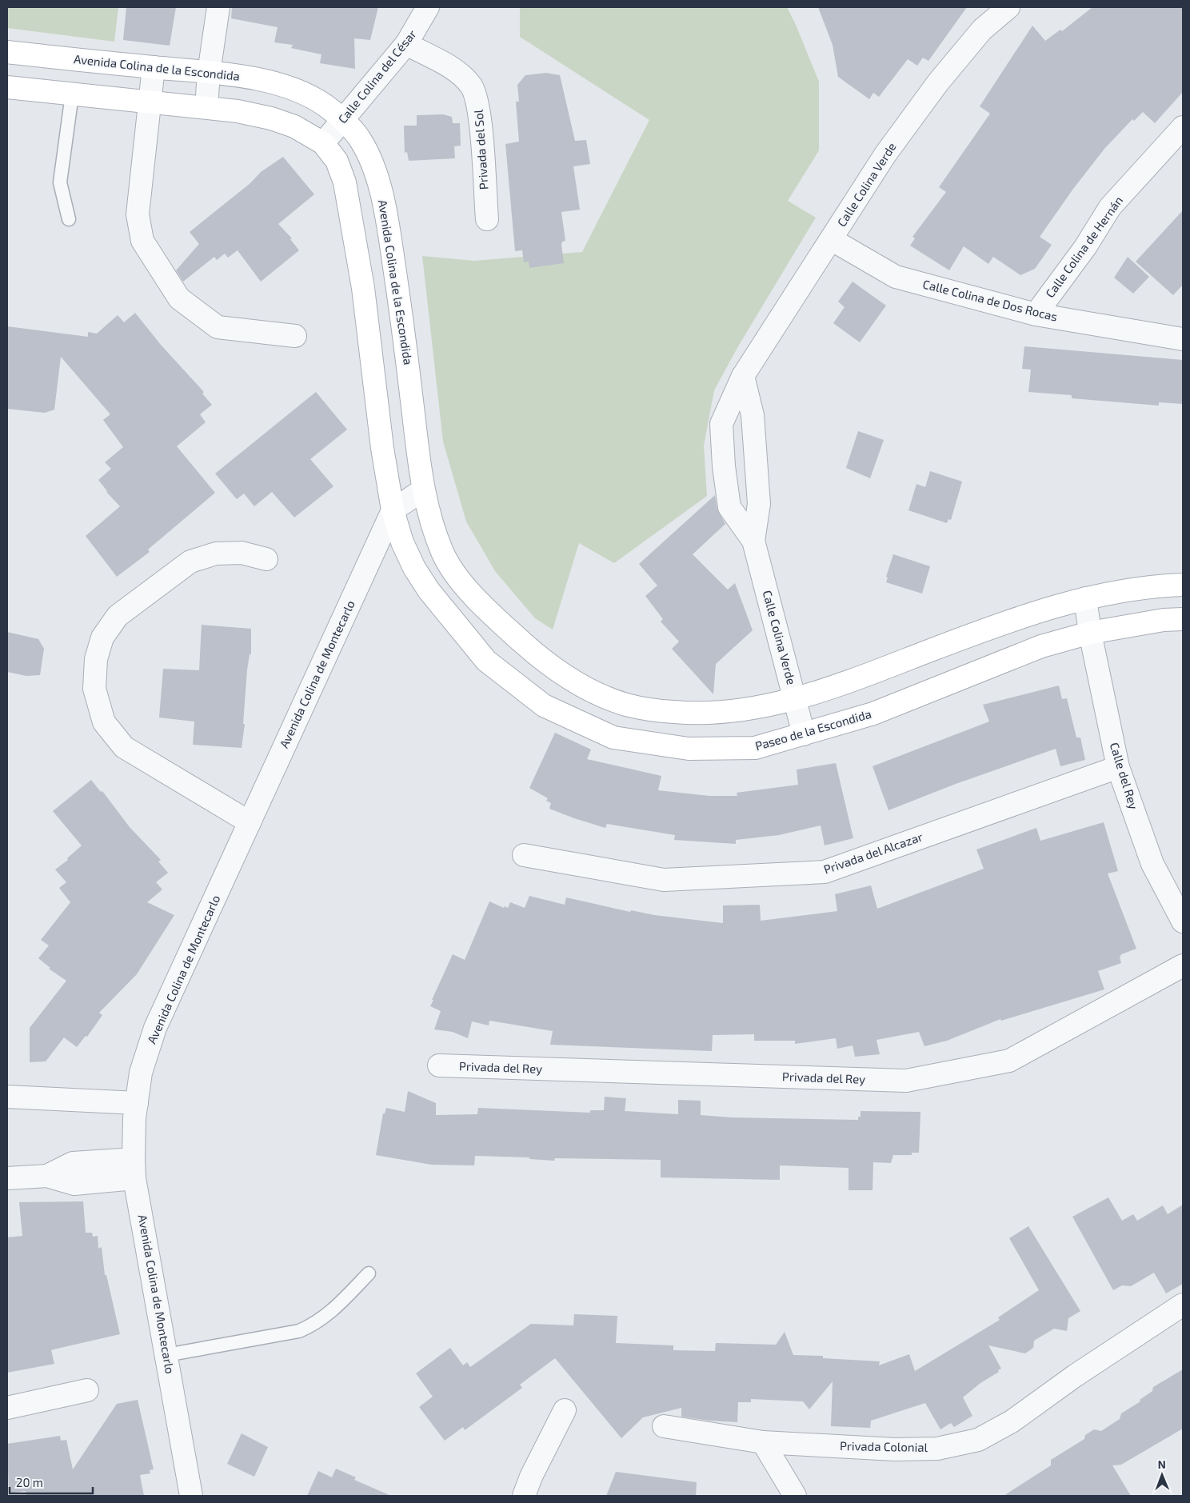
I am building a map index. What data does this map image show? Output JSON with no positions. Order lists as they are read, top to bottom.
{
  "streets": {
    "main road": ["Avenida Colina de la Escondida", "Paseo de la Escondida"],
    "street": [
      "Calle Colina del César",
      "Privada del Sol",
      "Calle Colina Verde",
      "Calle Colina de Hernán",
      "Calle Colina de Dos Rocas",
      "Avenida Colina de Montecarlo",
      "Calle del Rey",
      "Privada del Alcazar",
      "Privada del Rey",
      "Privada Colonial"
    ]
  },
  "crossings": [
    ["Avenida Colina de la Escondida", "Calle Colina del César"],
    ["Calle Colina del César", "Privada del Sol"],
    ["Calle Colina Verde", "Calle Colina de Dos Rocas"],
    ["Calle Colina Verde", "Paseo de la Escondida"],
    ["Calle Colina de Hernán", "Calle Colina de Dos Rocas"],
    ["Avenida Colina de Montecarlo", "Paseo de la Escondida"],
    ["Paseo de la Escondida", "Calle del Rey"],
    ["Calle del Rey", "Privada del Alcazar"]
  ],
  "scale_bar": "20 m",
  "north": "top"
}
